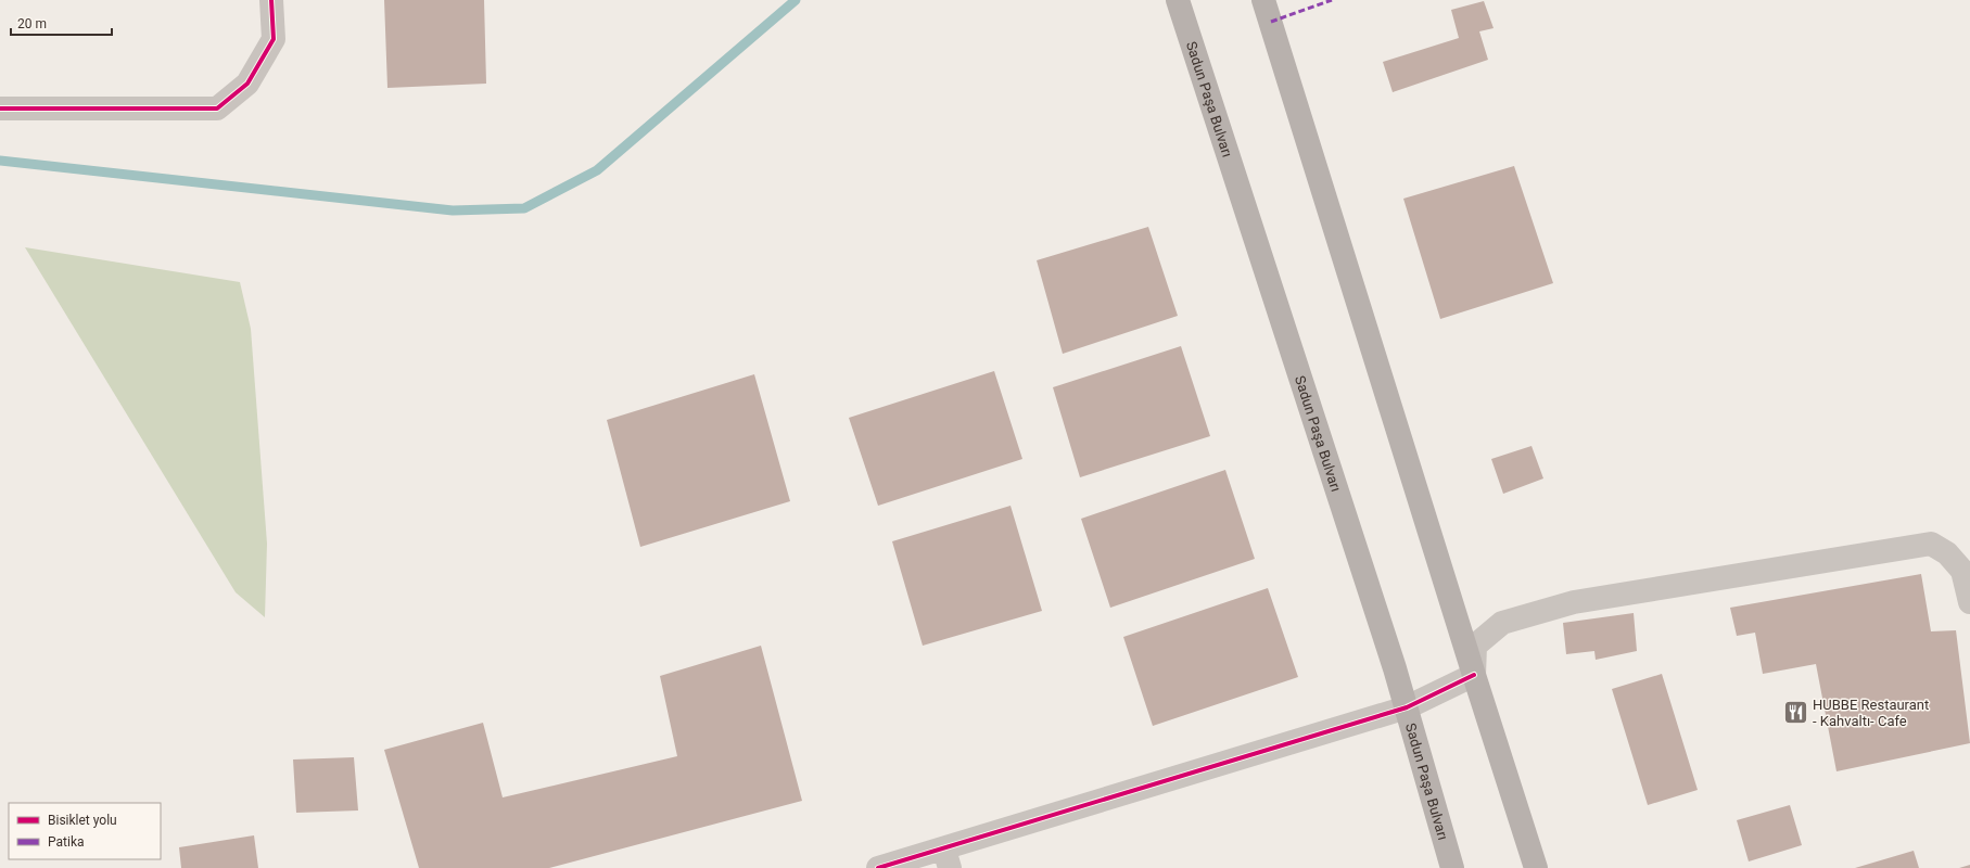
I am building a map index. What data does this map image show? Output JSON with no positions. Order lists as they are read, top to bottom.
{
  "streets": {
    "main road": ["Sadun Paşa Bulvarı"]
  },
  "places": {
    "restaurant": ["HUBBE Restaurant - Kahvaltı- Cafe"]
  },
  "legend": ["Bisiklet yolu", "Patika"],
  "scale_bar": "20 m"
}
